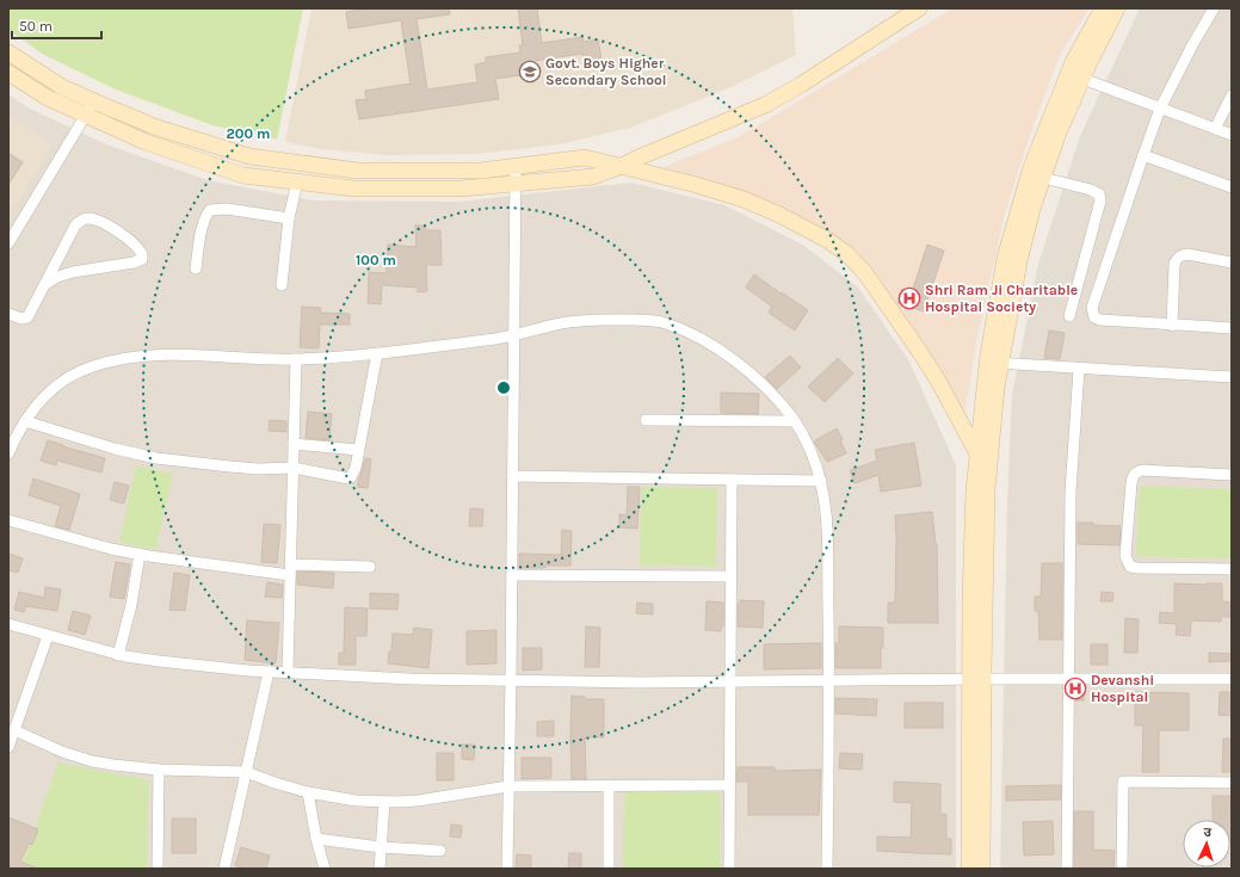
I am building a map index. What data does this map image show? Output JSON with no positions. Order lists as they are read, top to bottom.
{
  "places": {
    "school or university": ["Govt. Boys Higher Secondary School"],
    "hospital": ["Shri Ram Ji Charitable Hospital Society", "Devanshi Hospital"]
  },
  "scale_bar": "50 m",
  "north": "top",
  "rings": ["200 m", "100 m"]
}
